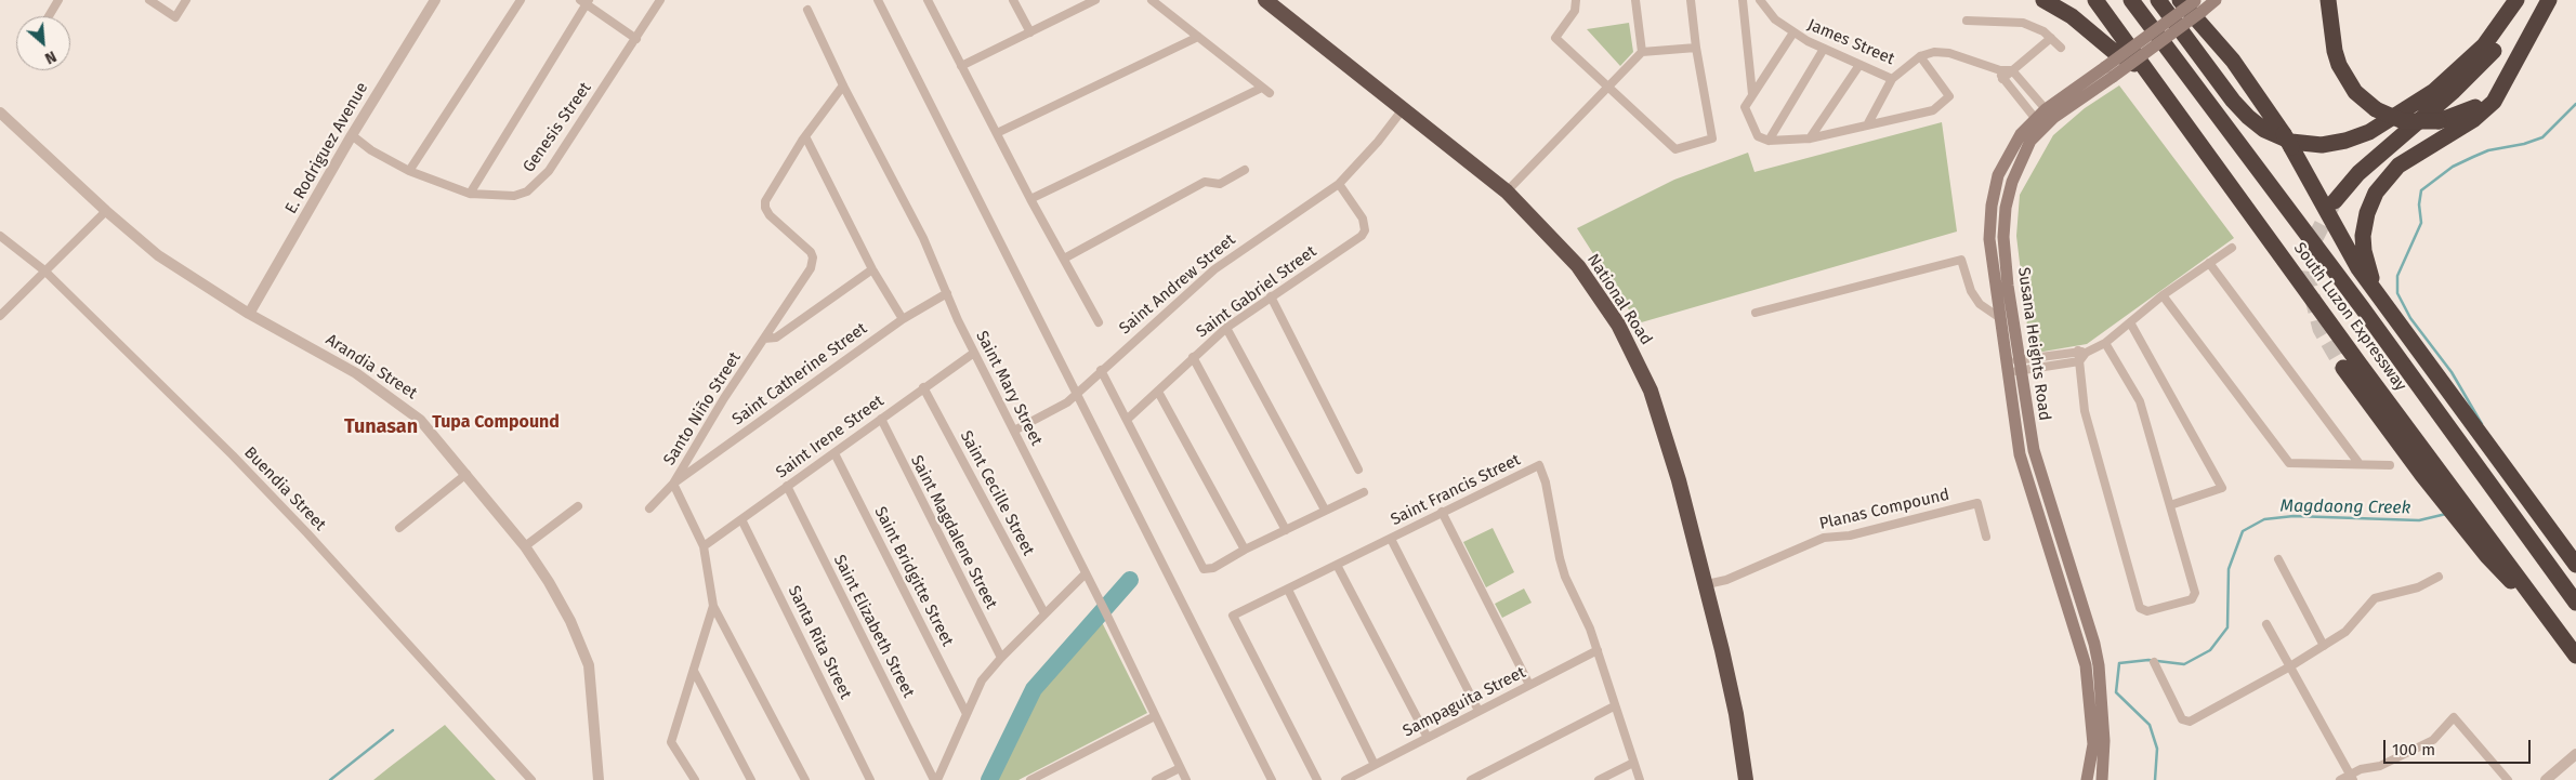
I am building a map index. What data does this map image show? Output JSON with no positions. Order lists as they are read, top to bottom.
{
  "streets": {
    "highway": ["National Road", "South Luzon Expressway"],
    "main road": ["Susana Heights Road"],
    "street": [
      "James Street",
      "Genesis Street",
      "E. Rodriguez Avenue",
      "Saint Andrew Street",
      "Saint Gabriel Street",
      "Arandia Street",
      "Saint Catherine Street",
      "Saint Mary Street",
      "Santo Niño Street",
      "Saint Irene Street",
      "Buendia Street",
      "Saint Francis Street",
      "Saint Cecille Street",
      "Planas Compound",
      "Saint Magdalene Street",
      "Saint Bridgitte Street",
      "Saint Elizabeth Street",
      "Santa Rita Street",
      "Sampaguita Street"
    ]
  },
  "crossings": [
    ["Genesis Street", "E. Rodriguez Avenue"],
    ["E. Rodriguez Avenue", "Arandia Street"],
    ["Saint Andrew Street", "Saint Gabriel Street"],
    ["Saint Andrew Street", "National Road"],
    ["Saint Andrew Street", "Saint Mary Street"],
    ["National Road", "Planas Compound"],
    ["Saint Catherine Street", "Saint Mary Street"],
    ["Saint Catherine Street", "Santo Niño Street"],
    ["Saint Mary Street", "Santo Niño Street"],
    ["Saint Mary Street", "Saint Irene Street"],
    ["Santo Niño Street", "Saint Irene Street"],
    ["Saint Irene Street", "Saint Cecille Street"],
    ["Saint Irene Street", "Saint Magdalene Street"],
    ["Saint Irene Street", "Saint Bridgitte Street"],
    ["Saint Irene Street", "Saint Elizabeth Street"],
    ["Saint Irene Street", "Santa Rita Street"],
    ["Saint Francis Street", "Sampaguita Street"]
  ],
  "districts": ["Tupa Compound", "Tunasan"],
  "water": ["Magdaong Creek"],
  "scale_bar": "100 m",
  "north": "bottom right"
}
